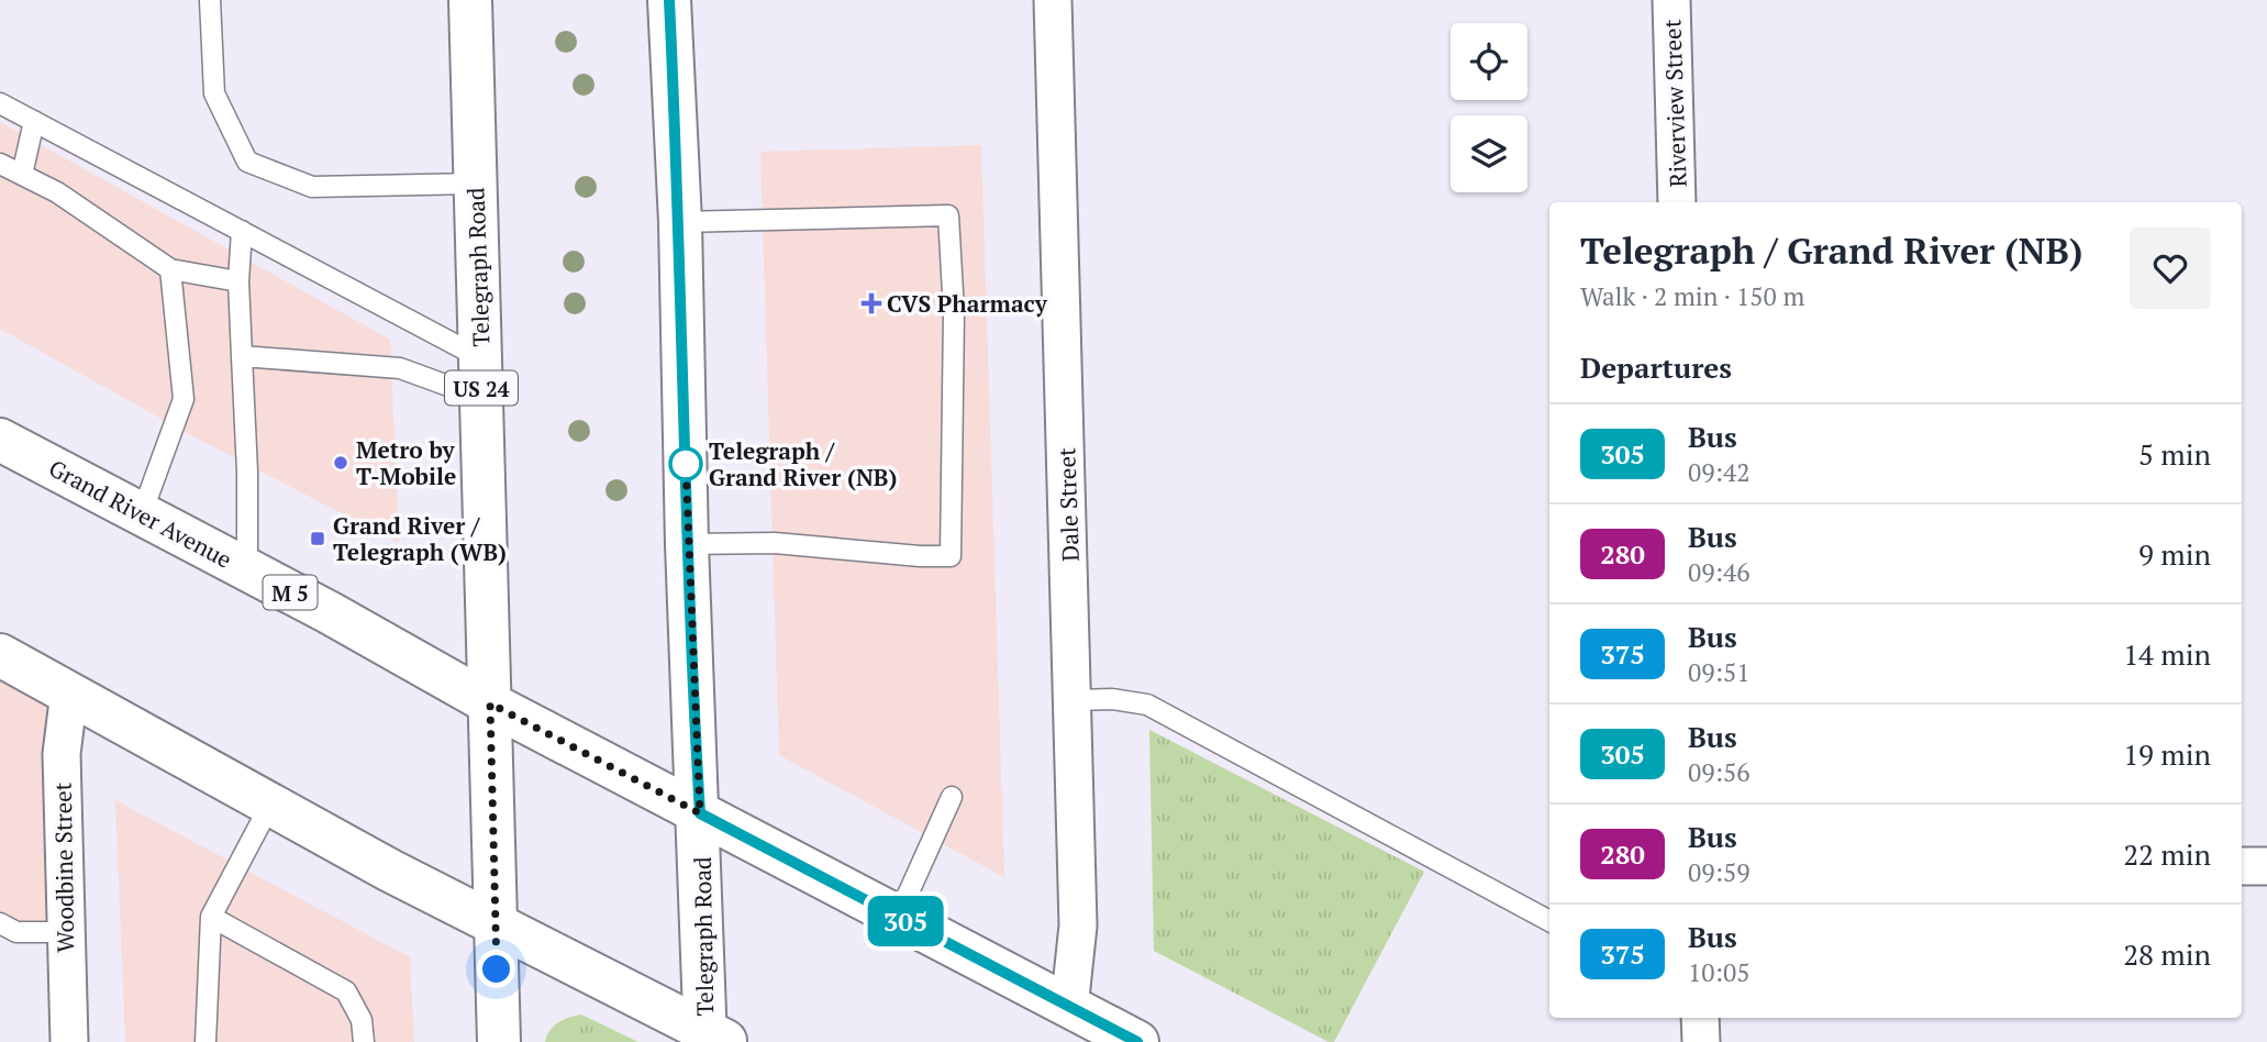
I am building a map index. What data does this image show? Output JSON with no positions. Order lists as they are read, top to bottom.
{
  "streets": {
    "main road": [
      "Telegraph Road",
      "US 24",
      "Grand River Avenue",
      "M 5"
    ],
    "street": ["Riverview Street", "Dale Street", "Woodbine Street"]
  },
  "crossings": [
    ["Telegraph Road", "Grand River Avenue"],
    ["Dale Street", "Grand River Avenue"]
  ],
  "places": {
    "health": ["CVS Pharmacy"],
    "other": ["Metro by T-Mobile", "Telegraph / Grand River (NB)"],
    "transit": ["Grand River / Telegraph (WB)"]
  },
  "lines": ["bus line 305"],
  "page": {
    "on_map": "305",
    "heading": [
      ["Telegraph / Grand River (NB)", "Walk · 2 min · 150 m"],
      "Departures"
    ],
    "list": [
      {
        "mark": "305",
        "name": "Bus",
        "note": "09:42",
        "value": "5 min"
      },
      {
        "mark": "280",
        "name": "Bus",
        "note": "09:46",
        "value": "9 min"
      },
      {
        "mark": "375",
        "name": "Bus",
        "note": "09:51",
        "value": "14 min"
      },
      {
        "mark": "305",
        "name": "Bus",
        "note": "09:56",
        "value": "19 min"
      },
      {
        "mark": "280",
        "name": "Bus",
        "note": "09:59",
        "value": "22 min"
      },
      {
        "mark": "375",
        "name": "Bus",
        "note": "10:05",
        "value": "28 min"
      }
    ]
  }
}
